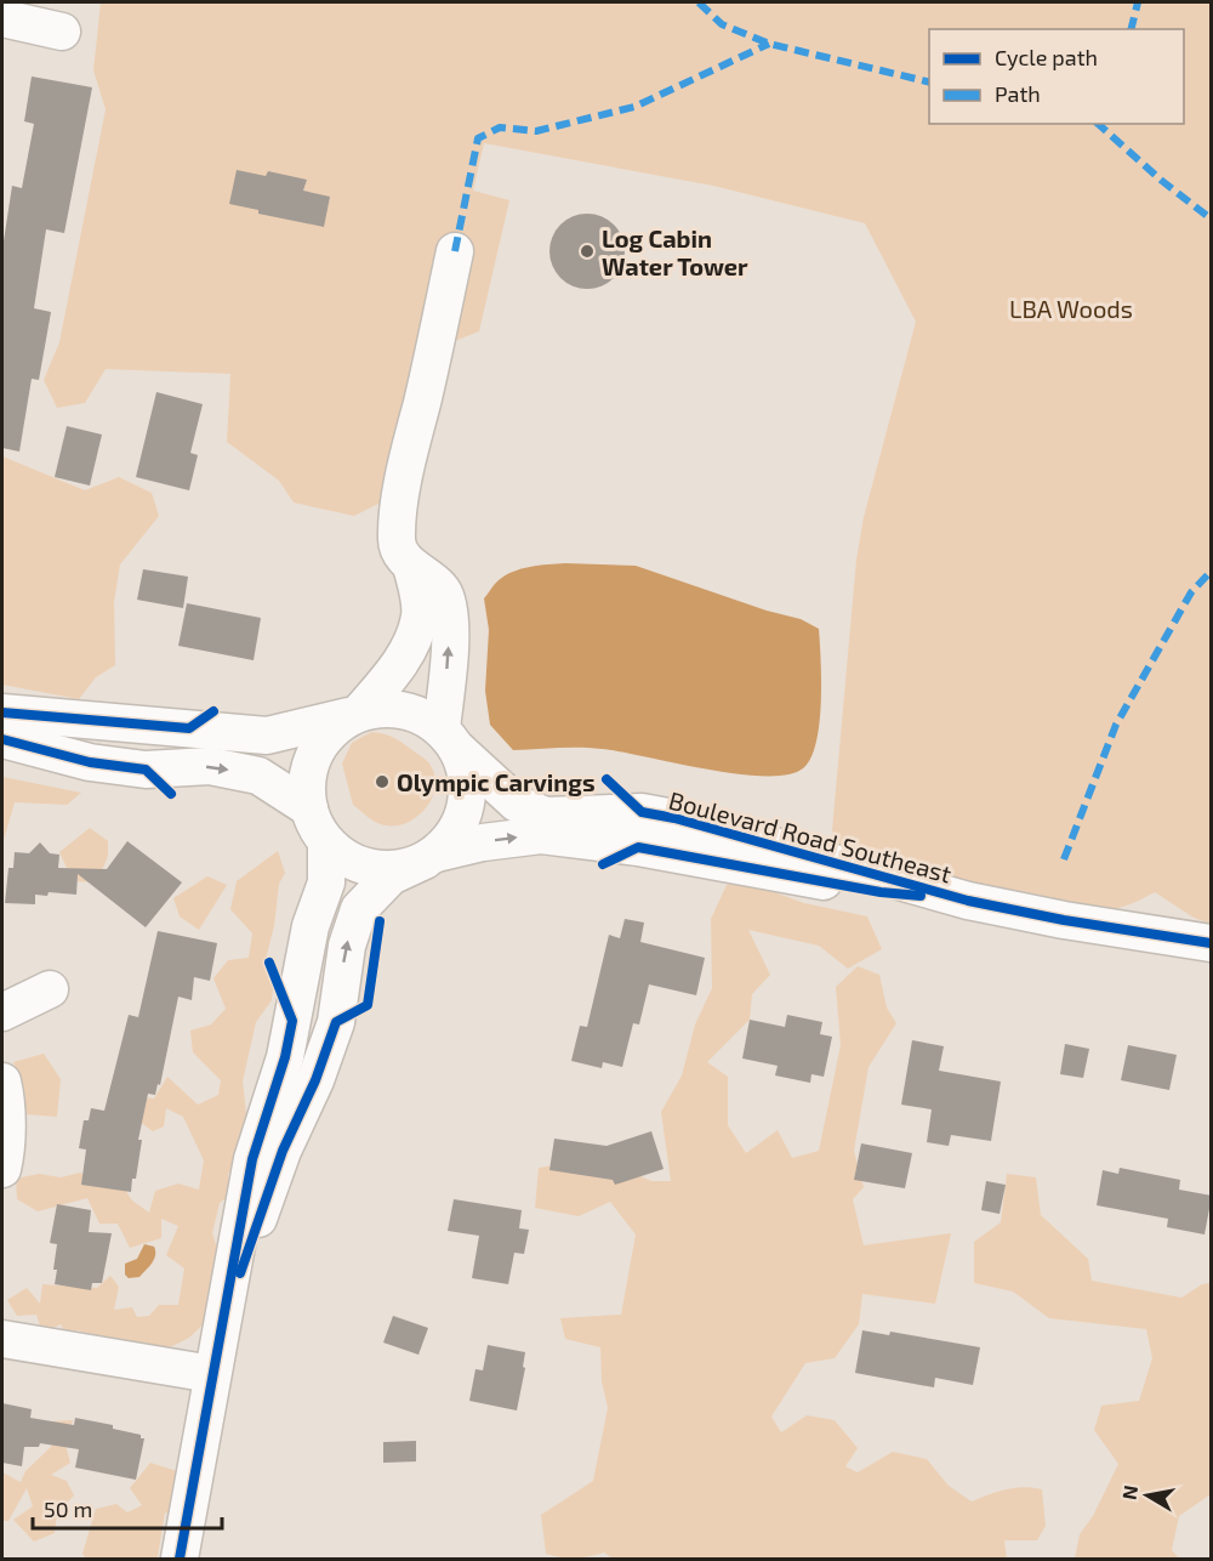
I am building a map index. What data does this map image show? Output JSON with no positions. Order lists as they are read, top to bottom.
{
  "streets": {
    "street": ["Boulevard Road Southeast"]
  },
  "parks": ["LBA Woods"],
  "places": ["Log Cabin Water Tower", "Olympic Carvings"],
  "legend": ["Cycle path", "Path"],
  "scale_bar": "50 m",
  "north": "left"
}
